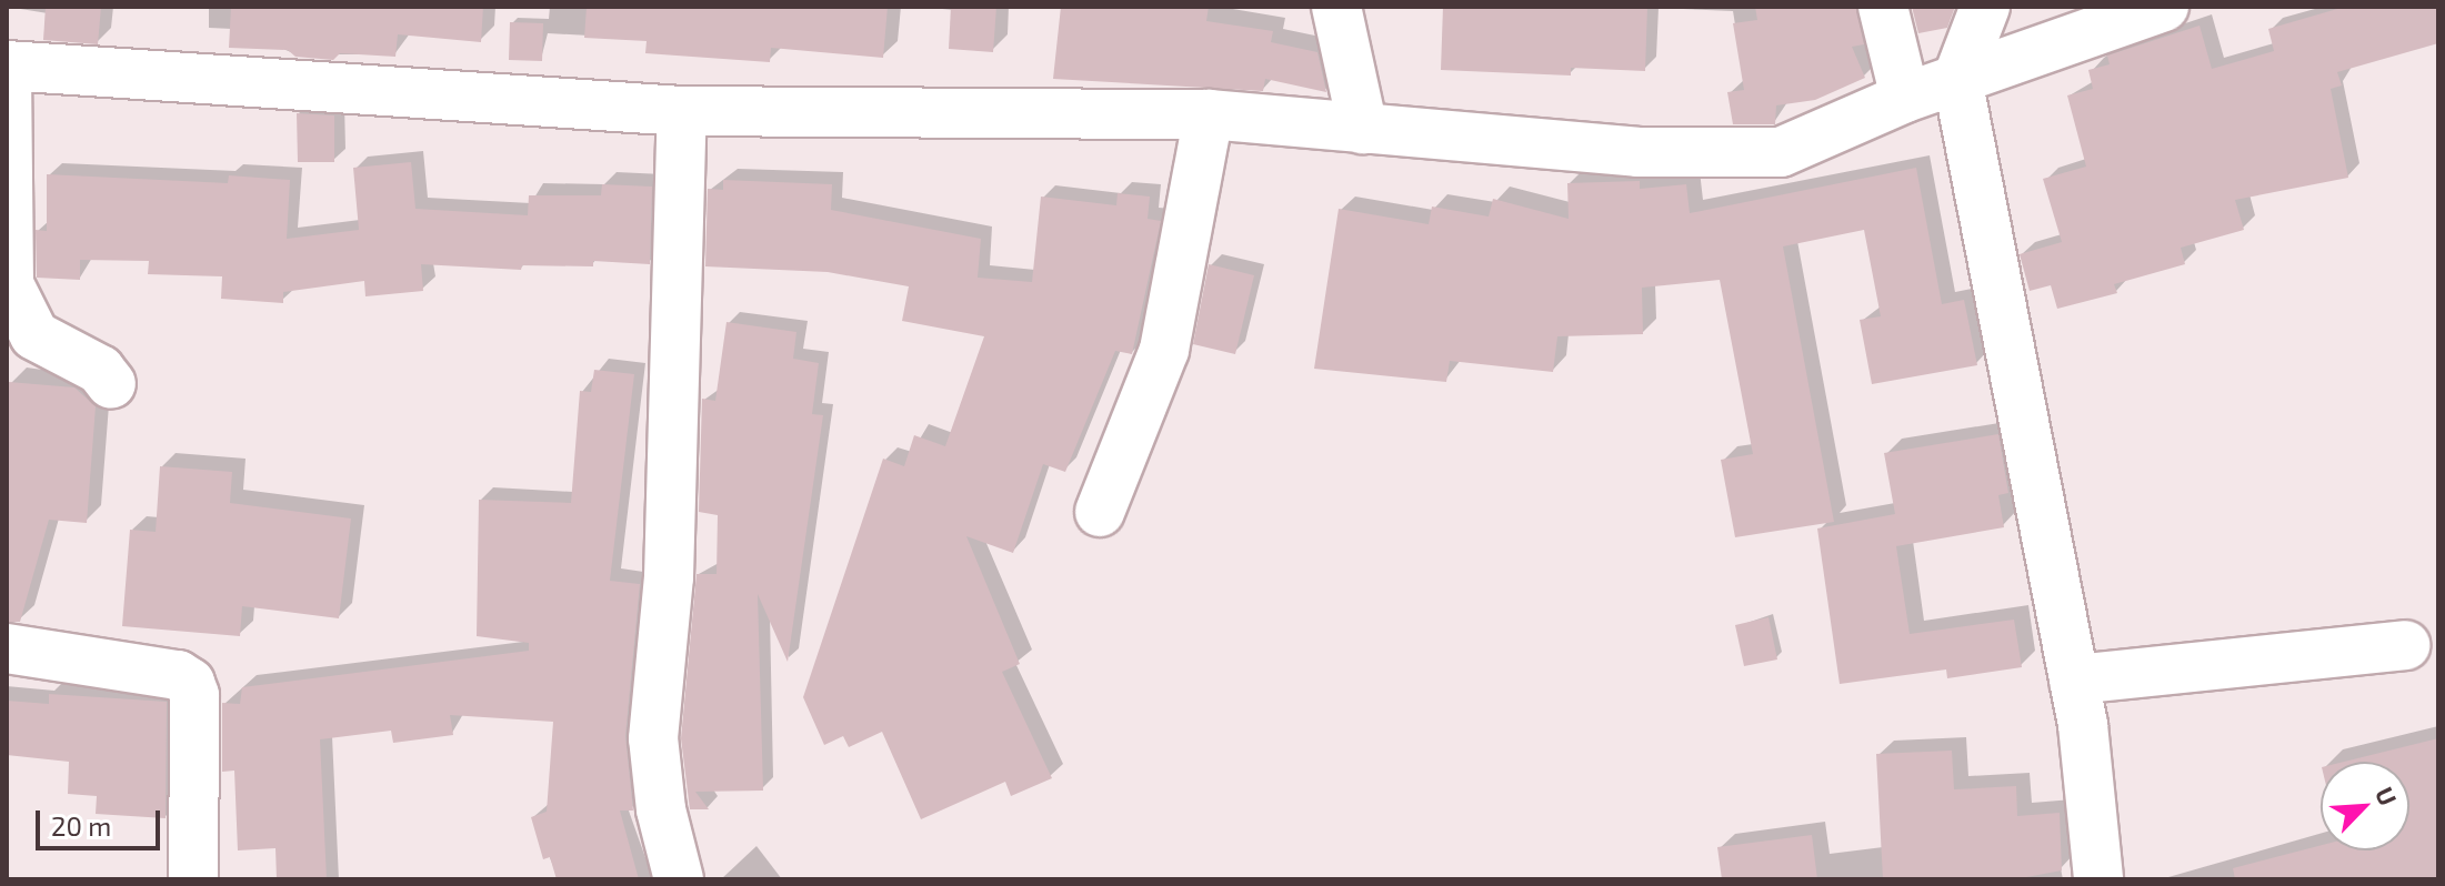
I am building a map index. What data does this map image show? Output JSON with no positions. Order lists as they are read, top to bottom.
{
  "scale_bar": "20 m",
  "north": "top right"
}
